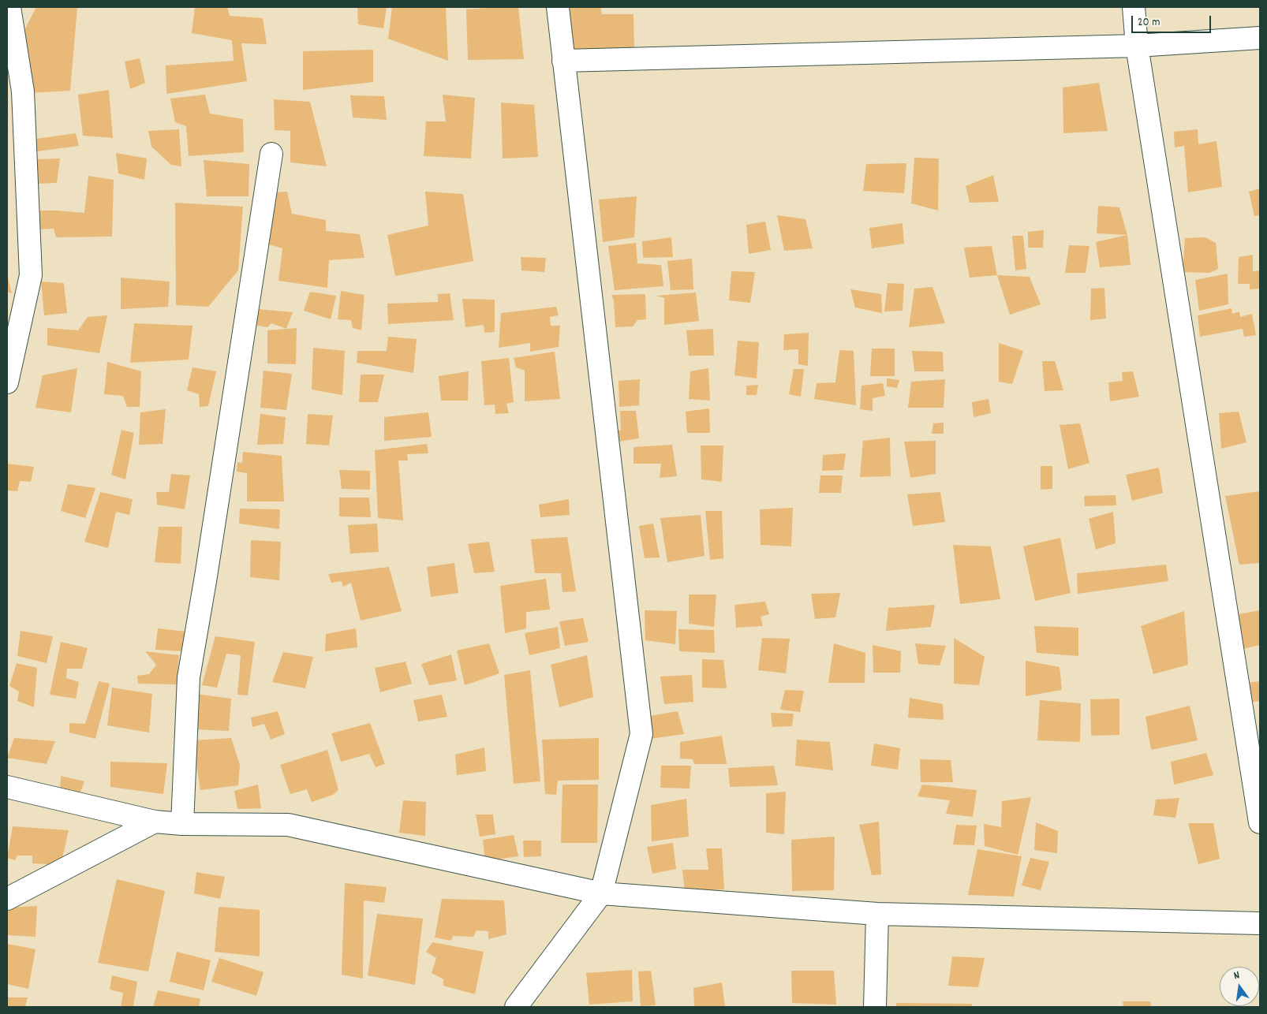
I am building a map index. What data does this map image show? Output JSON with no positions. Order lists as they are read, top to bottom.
{
  "scale_bar": "20 m",
  "north": "top"
}
